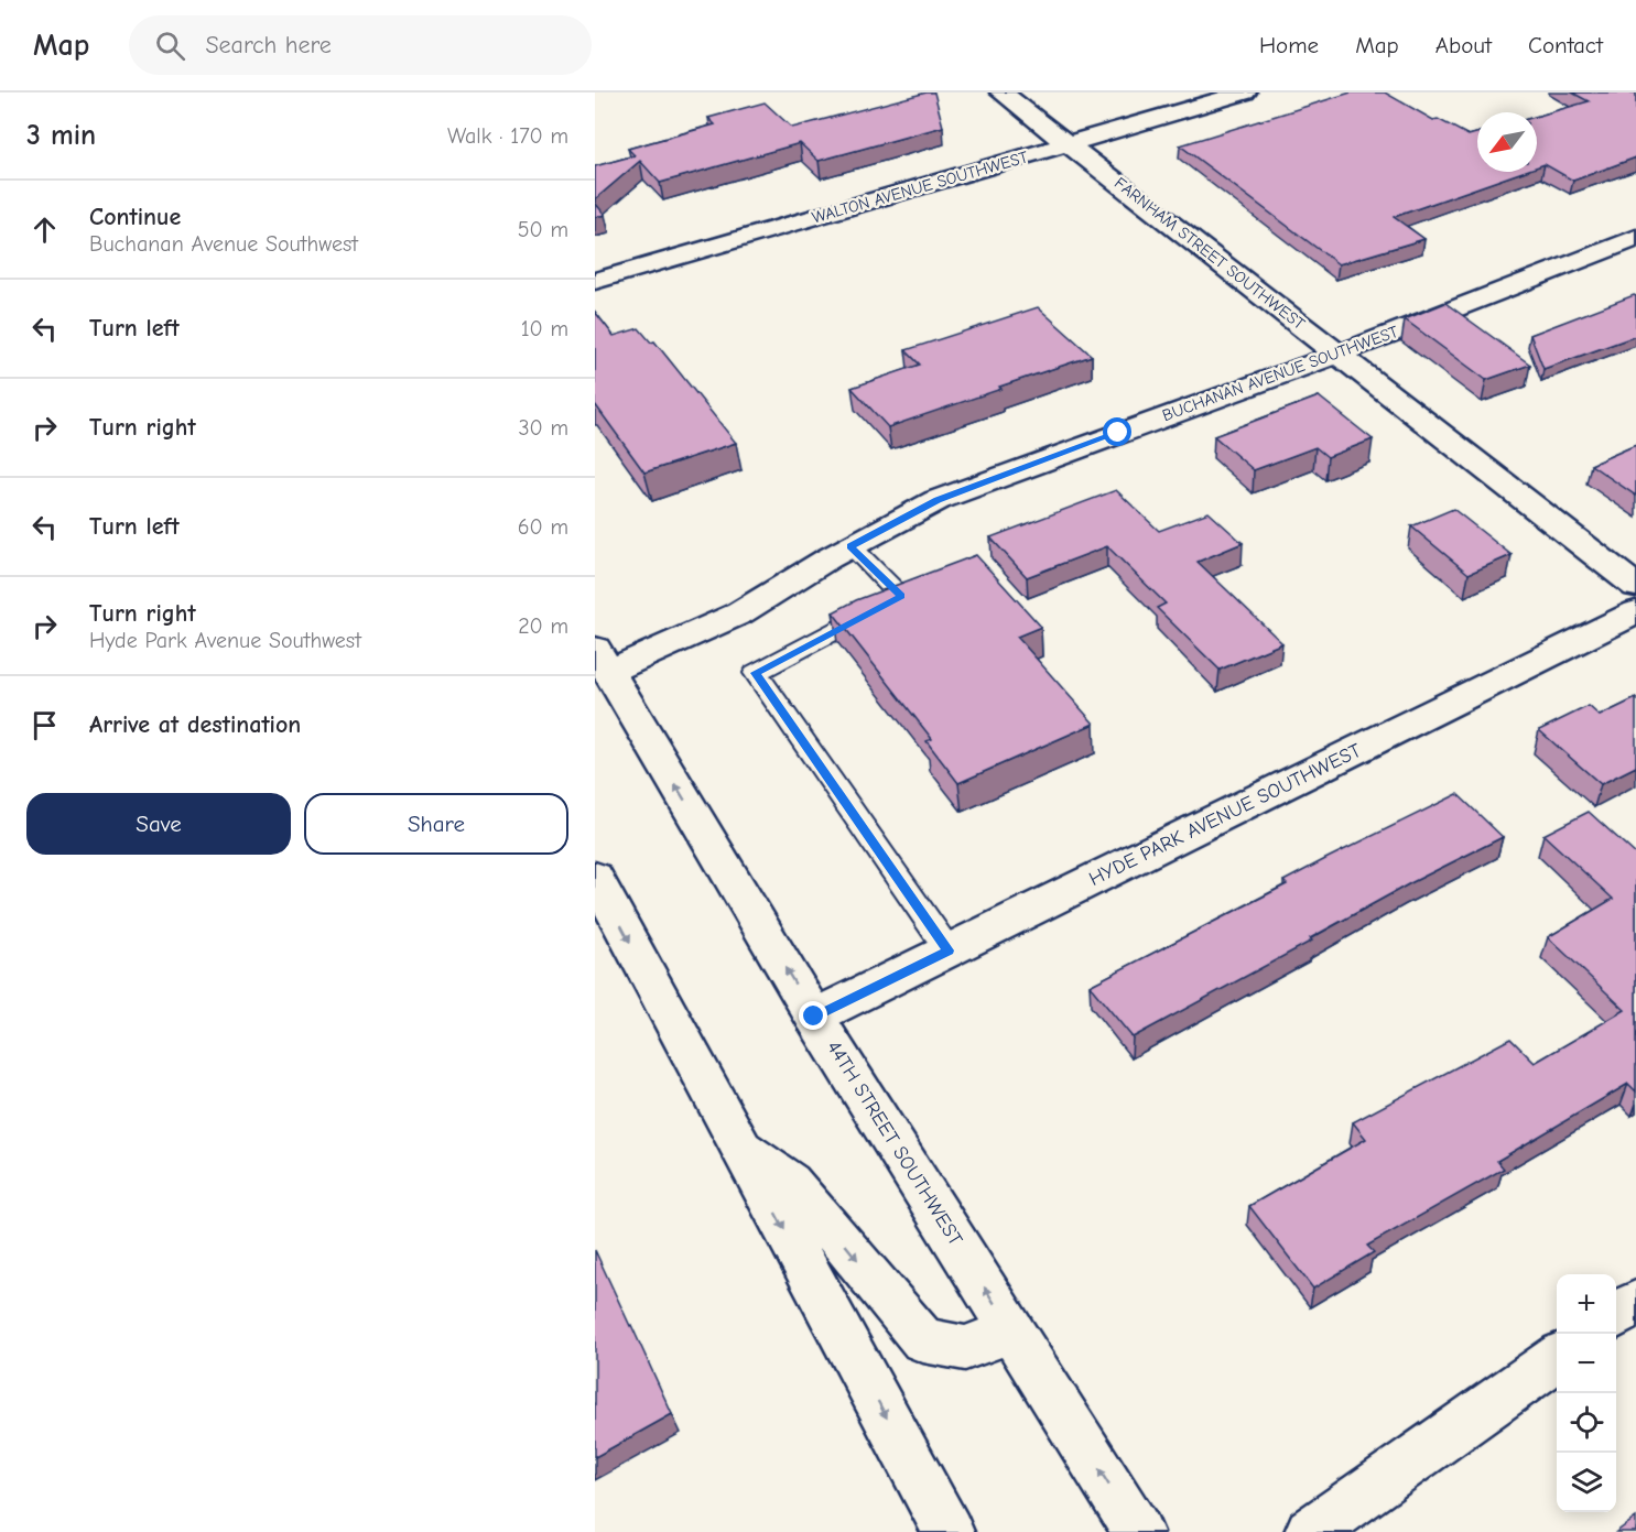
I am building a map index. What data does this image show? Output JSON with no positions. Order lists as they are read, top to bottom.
{
  "streets": {
    "street": [
      "WALTON AVENUE SOUTHWEST",
      "FARNHAM STREET SOUTHWEST",
      "BUCHANAN AVENUE SOUTHWEST",
      "HYDE PARK AVENUE SOUTHWEST",
      "44TH STREET SOUTHWEST"
    ]
  },
  "crossings": [
    ["WALTON AVENUE SOUTHWEST", "FARNHAM STREET SOUTHWEST"],
    ["FARNHAM STREET SOUTHWEST", "BUCHANAN AVENUE SOUTHWEST"],
    ["BUCHANAN AVENUE SOUTHWEST", "44TH STREET SOUTHWEST"],
    ["HYDE PARK AVENUE SOUTHWEST", "44TH STREET SOUTHWEST"]
  ],
  "north": "bottom left",
  "page": {
    "header": "Map",
    "search": "Search here",
    "nav": [
      "Home",
      "Map",
      "About",
      "Contact"
    ],
    "heading": ["3 min", "Walk · 170 m"],
    "list": [
      ["Continue", "Buchanan Avenue Southwest", "50 m"],
      ["Turn left", "10 m"],
      ["Turn right", "30 m"],
      ["Turn left", "60 m"],
      ["Turn right", "Hyde Park Avenue Southwest", "20 m"],
      "Arrive at destination"
    ],
    "buttons": ["Save", "Share"],
    "map_buttons": ["+", "−"]
  }
}
